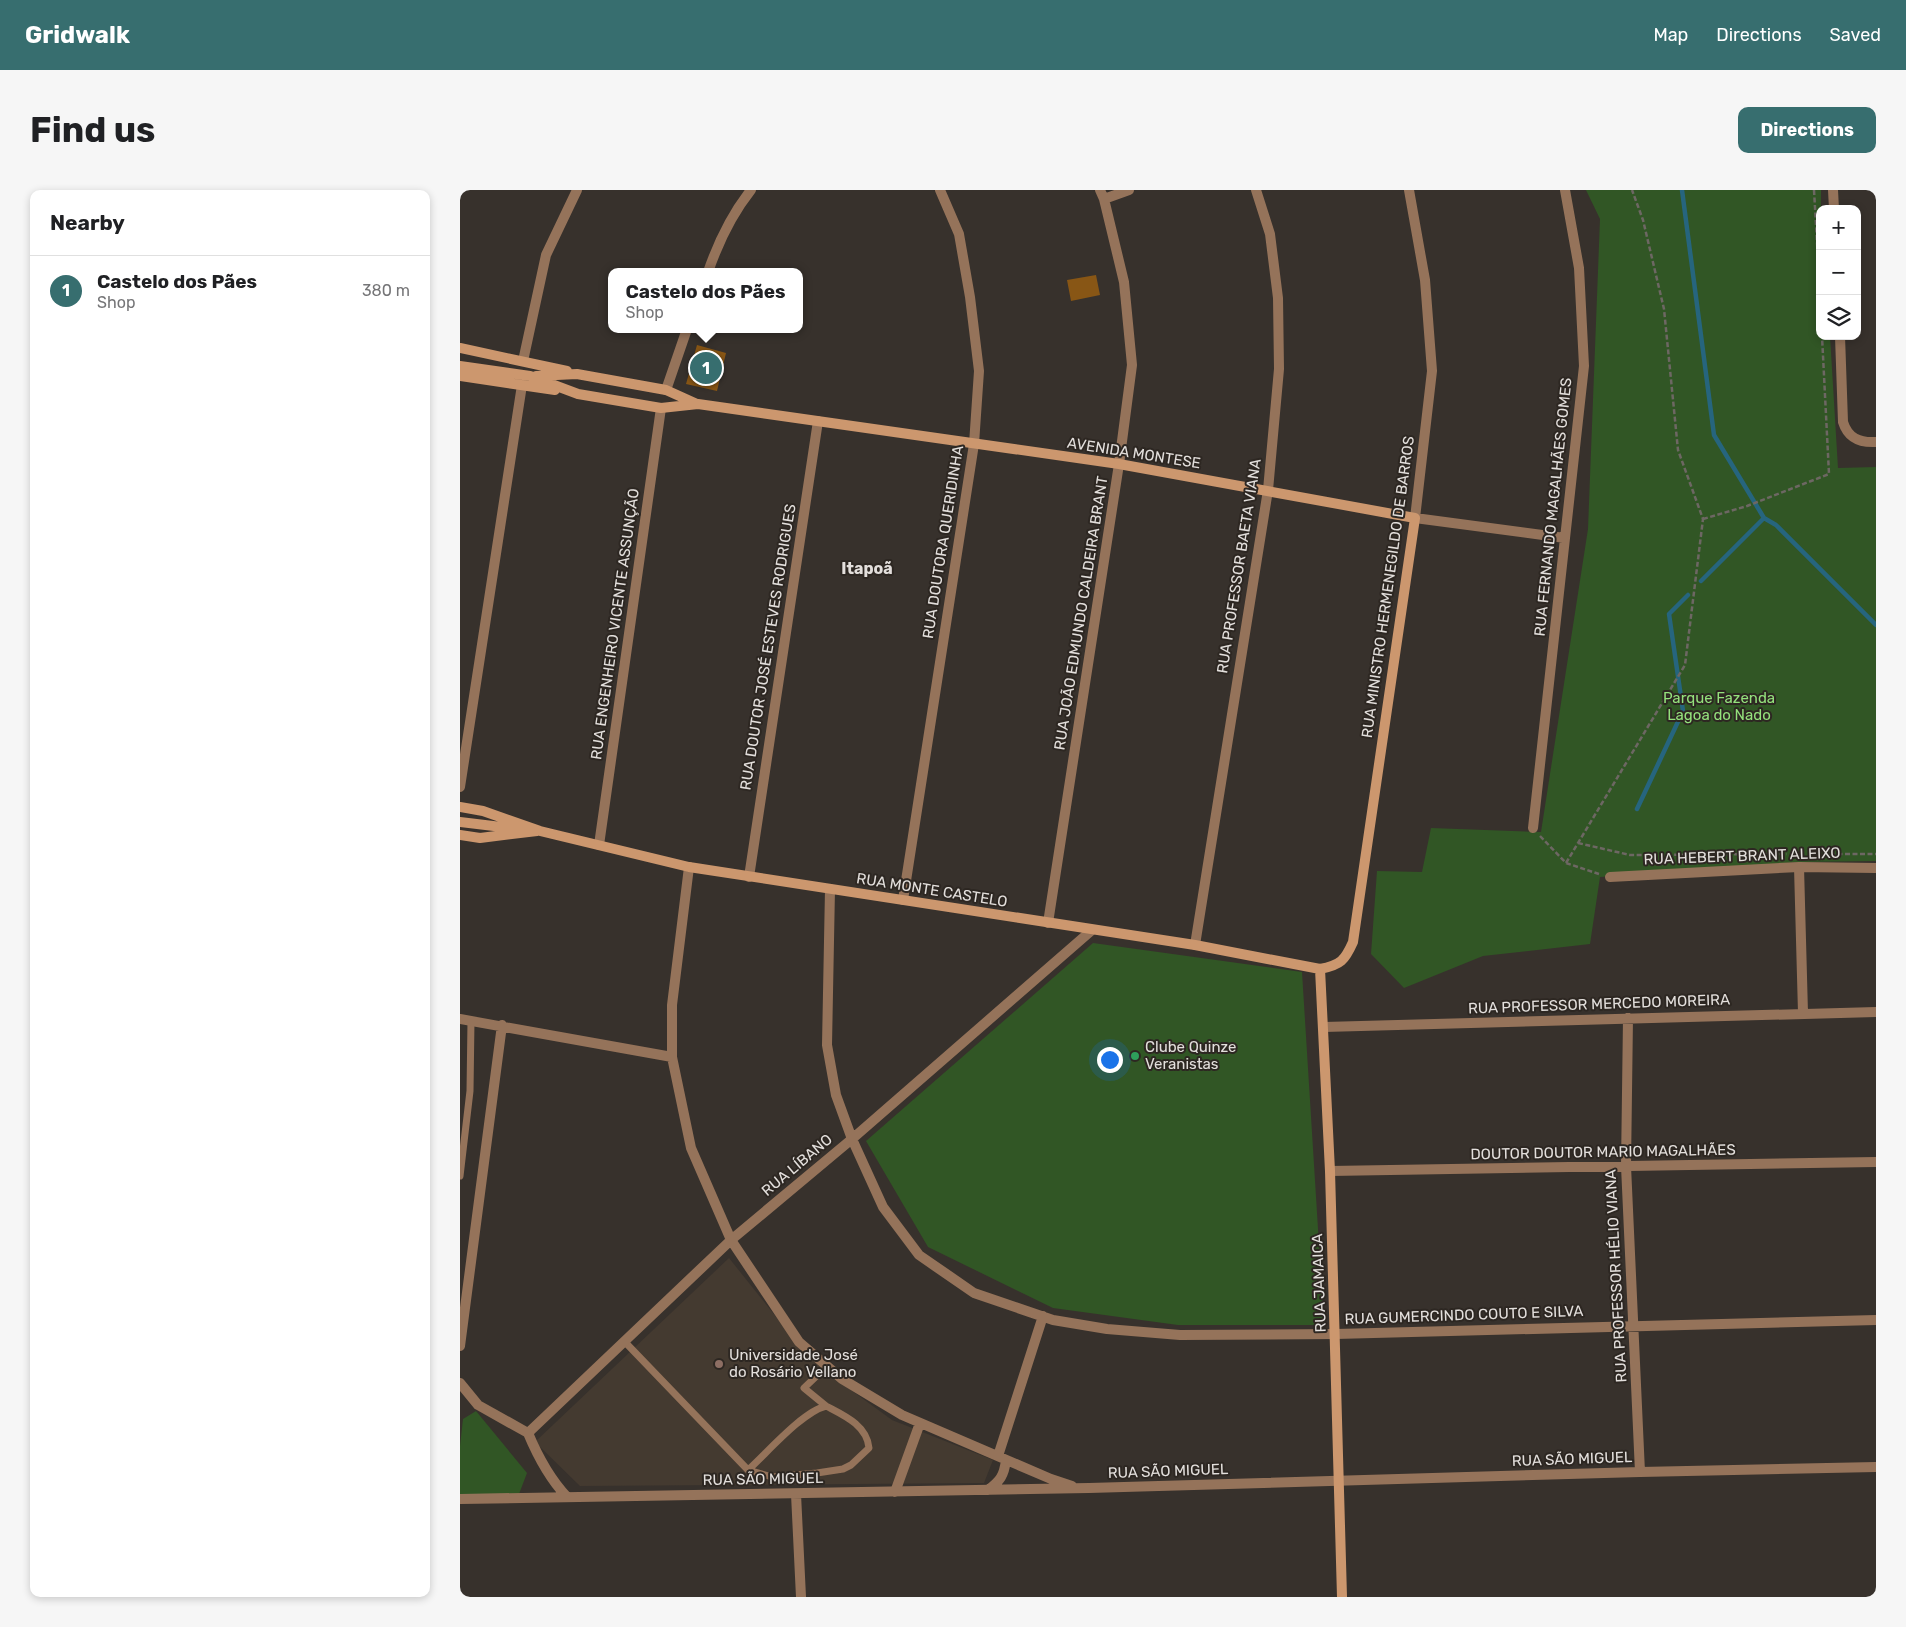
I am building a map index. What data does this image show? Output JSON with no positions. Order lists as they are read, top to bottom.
{
  "streets": {
    "street": [
      "AVENIDA MONTESE",
      "RUA FERNANDO MAGALHÃES GOMES",
      "RUA DOUTORA QUERIDINHA",
      "RUA PROFESSOR BAETA VIANA",
      "RUA MINISTRO HERMENEGILDO DE BARROS",
      "RUA JOÃO EDMUNDO CALDEIRA BRANT",
      "RUA ENGENHEIRO VICENTE ASSUNÇÃO",
      "RUA DOUTOR JOSÉ ESTEVES RODRIGUES",
      "RUA HEBERT BRANT ALEIXO",
      "RUA MONTE CASTELO",
      "RUA PROFESSOR MERCEDO MOREIRA",
      "DOUTOR DOUTOR MARIO MAGALHÃES",
      "RUA LÍBANO",
      "RUA PROFESSOR HÉLIO VIANA",
      "RUA JAMAICA",
      "RUA GUMERCINDO COUTO E SILVA",
      "RUA SÃO MIGUEL"
    ]
  },
  "crossings": [
    ["AVENIDA MONTESE", "RUA FERNANDO MAGALHÃES GOMES"],
    ["AVENIDA MONTESE", "RUA DOUTORA QUERIDINHA"],
    ["AVENIDA MONTESE", "RUA PROFESSOR BAETA VIANA"],
    ["AVENIDA MONTESE", "RUA MINISTRO HERMENEGILDO DE BARROS"],
    ["AVENIDA MONTESE", "RUA JOÃO EDMUNDO CALDEIRA BRANT"],
    ["AVENIDA MONTESE", "RUA ENGENHEIRO VICENTE ASSUNÇÃO"],
    ["AVENIDA MONTESE", "RUA DOUTOR JOSÉ ESTEVES RODRIGUES"],
    ["RUA DOUTORA QUERIDINHA", "RUA MONTE CASTELO"],
    ["RUA PROFESSOR BAETA VIANA", "RUA MONTE CASTELO"],
    ["RUA MINISTRO HERMENEGILDO DE BARROS", "RUA MONTE CASTELO"],
    ["RUA MINISTRO HERMENEGILDO DE BARROS", "RUA JAMAICA"],
    ["RUA JOÃO EDMUNDO CALDEIRA BRANT", "RUA MONTE CASTELO"],
    ["RUA ENGENHEIRO VICENTE ASSUNÇÃO", "RUA MONTE CASTELO"],
    ["RUA DOUTOR JOSÉ ESTEVES RODRIGUES", "RUA MONTE CASTELO"],
    ["RUA MONTE CASTELO", "RUA LÍBANO"],
    ["RUA MONTE CASTELO", "RUA JAMAICA"],
    ["RUA MONTE CASTELO", "RUA GUMERCINDO COUTO E SILVA"],
    ["RUA PROFESSOR MERCEDO MOREIRA", "RUA PROFESSOR HÉLIO VIANA"],
    ["RUA PROFESSOR MERCEDO MOREIRA", "RUA JAMAICA"],
    ["DOUTOR DOUTOR MARIO MAGALHÃES", "RUA PROFESSOR HÉLIO VIANA"],
    ["DOUTOR DOUTOR MARIO MAGALHÃES", "RUA JAMAICA"],
    ["RUA LÍBANO", "RUA GUMERCINDO COUTO E SILVA"],
    ["RUA PROFESSOR HÉLIO VIANA", "RUA GUMERCINDO COUTO E SILVA"],
    ["RUA PROFESSOR HÉLIO VIANA", "RUA SÃO MIGUEL"],
    ["RUA JAMAICA", "RUA GUMERCINDO COUTO E SILVA"],
    ["RUA JAMAICA", "RUA SÃO MIGUEL"]
  ],
  "districts": ["Itapoã"],
  "parks": ["Parque Fazenda Lagoa do Nado"],
  "places": ["Clube Quinze Veranistas", "Universidade José do Rosário Vellano"],
  "page": {
    "header": "Gridwalk",
    "nav": ["Map", "Directions", "Saved"],
    "buttons": "Directions",
    "title": "Find us",
    "heading": "Nearby",
    "map_buttons": ["+", "−"],
    "list": [
      {
        "mark": "1",
        "name": "Castelo dos Pães",
        "note": "Shop",
        "value": "380 m"
      }
    ],
    "popup": ["Castelo dos Pães", "Shop"],
    "pins": "1"
  }
}
